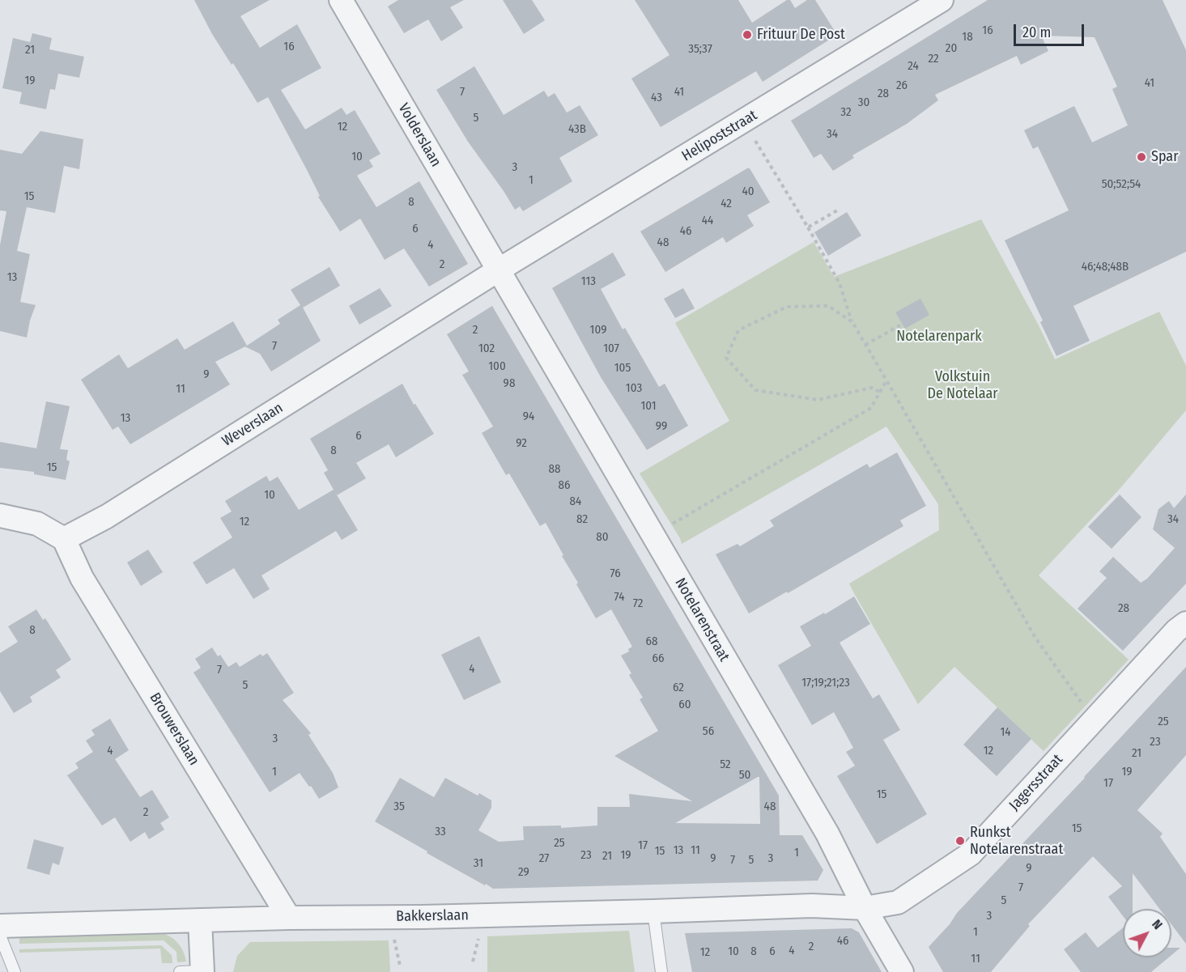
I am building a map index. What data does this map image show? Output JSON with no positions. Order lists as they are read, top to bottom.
{
  "streets": {
    "street": [
      "Volderslaan",
      "Helipoststraat",
      "Weverslaan",
      "Notelarenstraat",
      "Brouwerslaan",
      "Jagersstraat",
      "Bakkerslaan"
    ]
  },
  "crossings": [
    ["Volderslaan", "Helipoststraat"],
    ["Volderslaan", "Weverslaan"],
    ["Volderslaan", "Notelarenstraat"],
    ["Helipoststraat", "Weverslaan"],
    ["Helipoststraat", "Notelarenstraat"],
    ["Weverslaan", "Notelarenstraat"],
    ["Weverslaan", "Brouwerslaan"],
    ["Notelarenstraat", "Jagersstraat"],
    ["Notelarenstraat", "Bakkerslaan"],
    ["Brouwerslaan", "Bakkerslaan"],
    ["Jagersstraat", "Bakkerslaan"]
  ],
  "parks": ["Notelarenpark", "Volkstuin De Notelaar"],
  "places": ["Frituur De Post", "Spar", "Runkst Notelarenstraat"],
  "house_numbers": [
    "16",
    "18",
    "16",
    "20",
    "35;37",
    "21",
    "22",
    "24",
    "19",
    "41",
    "26",
    "7",
    "41",
    "28",
    "43",
    "30",
    "32",
    "5",
    "12",
    "43B",
    "34",
    "10",
    "3",
    "1",
    "50;52;54",
    "40",
    "15",
    "8",
    "42",
    "44",
    "6",
    "46",
    "48",
    "4",
    "2",
    "46;48;48B",
    "13",
    "113",
    "2",
    "109",
    "7",
    "102",
    "107",
    "100",
    "105",
    "9",
    "98",
    "103",
    "11",
    "101",
    "94",
    "13",
    "99",
    "6",
    "92",
    "8",
    "15",
    "88",
    "86",
    "10",
    "84",
    "82",
    "34",
    "12",
    "80",
    "76",
    "74",
    "72",
    "28",
    "8",
    "68",
    "66",
    "4",
    "7",
    "17;19;21;23",
    "5",
    "62",
    "60",
    "25",
    "56",
    "14",
    "3",
    "23",
    "4",
    "12",
    "21",
    "52",
    "1",
    "19",
    "50",
    "17",
    "15",
    "35",
    "48",
    "2",
    "15",
    "33",
    "25",
    "17",
    "13",
    "11",
    "15",
    "1",
    "23",
    "19",
    "21",
    "27",
    "9",
    "3",
    "7",
    "5",
    "31",
    "9",
    "29",
    "7",
    "5",
    "3",
    "1",
    "46",
    "2",
    "4",
    "10",
    "8",
    "6",
    "12",
    "11"
  ],
  "scale_bar": "20 m",
  "north": "top right"
}
